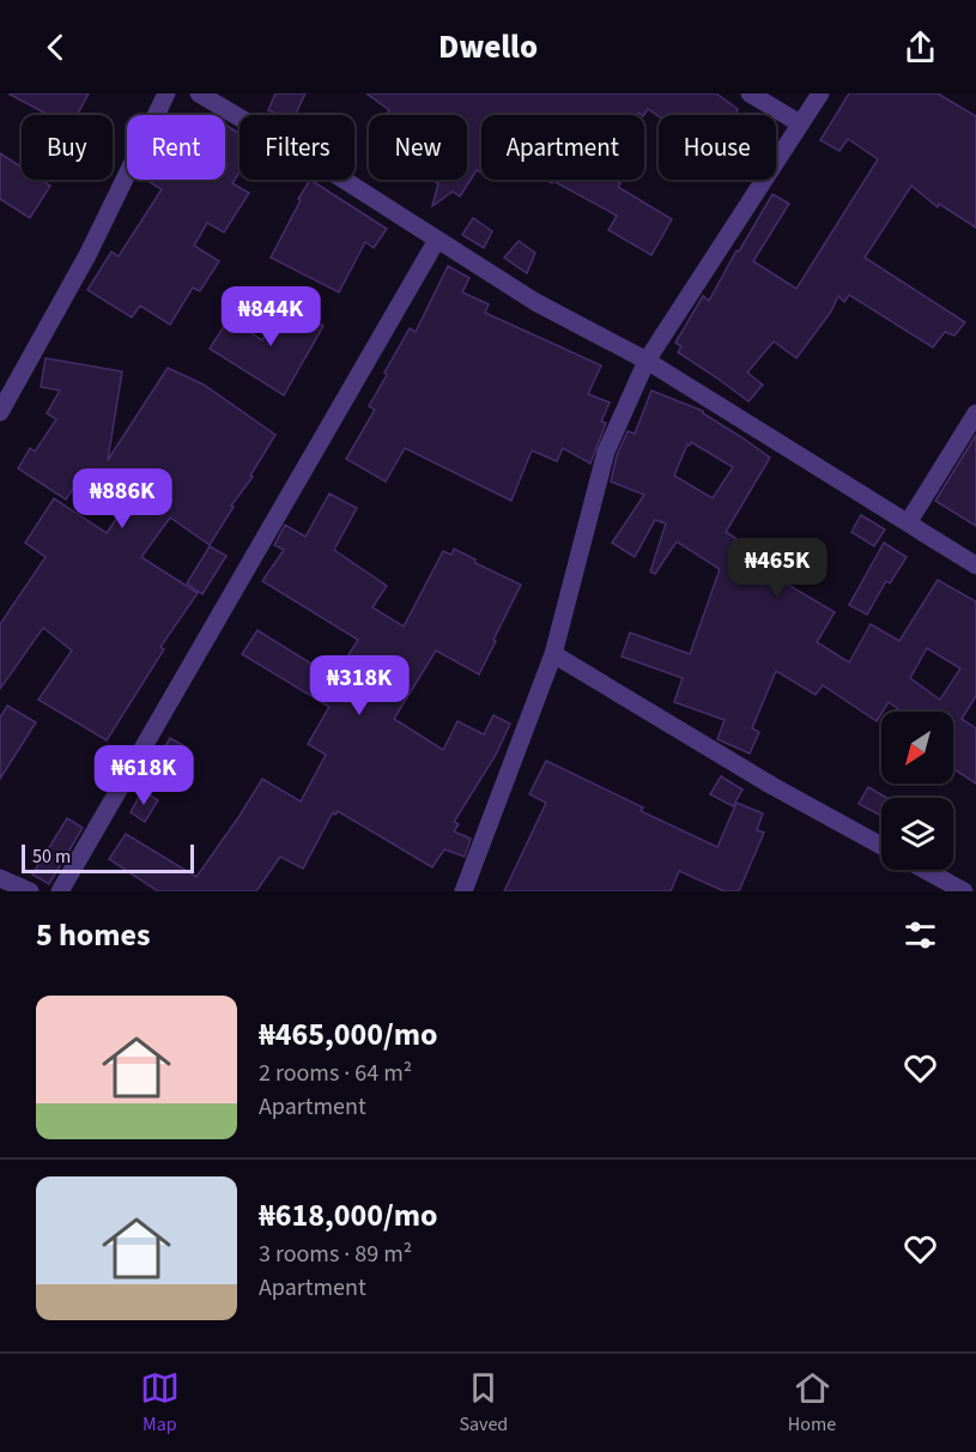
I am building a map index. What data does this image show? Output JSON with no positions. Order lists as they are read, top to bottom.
{
  "scale_bar": "50 m",
  "north": "bottom left",
  "page": {
    "header": "Dwello",
    "chip": [
      "Buy",
      "Rent",
      "Filters",
      "New",
      "Apartment",
      "House"
    ],
    "price": [
      "₦844K",
      "₦886K",
      "₦465K",
      "₦318K",
      "₦618K"
    ],
    "scale": "50 m",
    "heading": "5 homes",
    "list": [
      {
        "name": "₦465,000/mo",
        "note": "2 rooms · 64 m² · Apartment"
      },
      {
        "name": "₦618,000/mo",
        "note": "3 rooms · 89 m² · Apartment"
      }
    ],
    "tabs": ["Map", "Saved", "Home"]
  }
}
